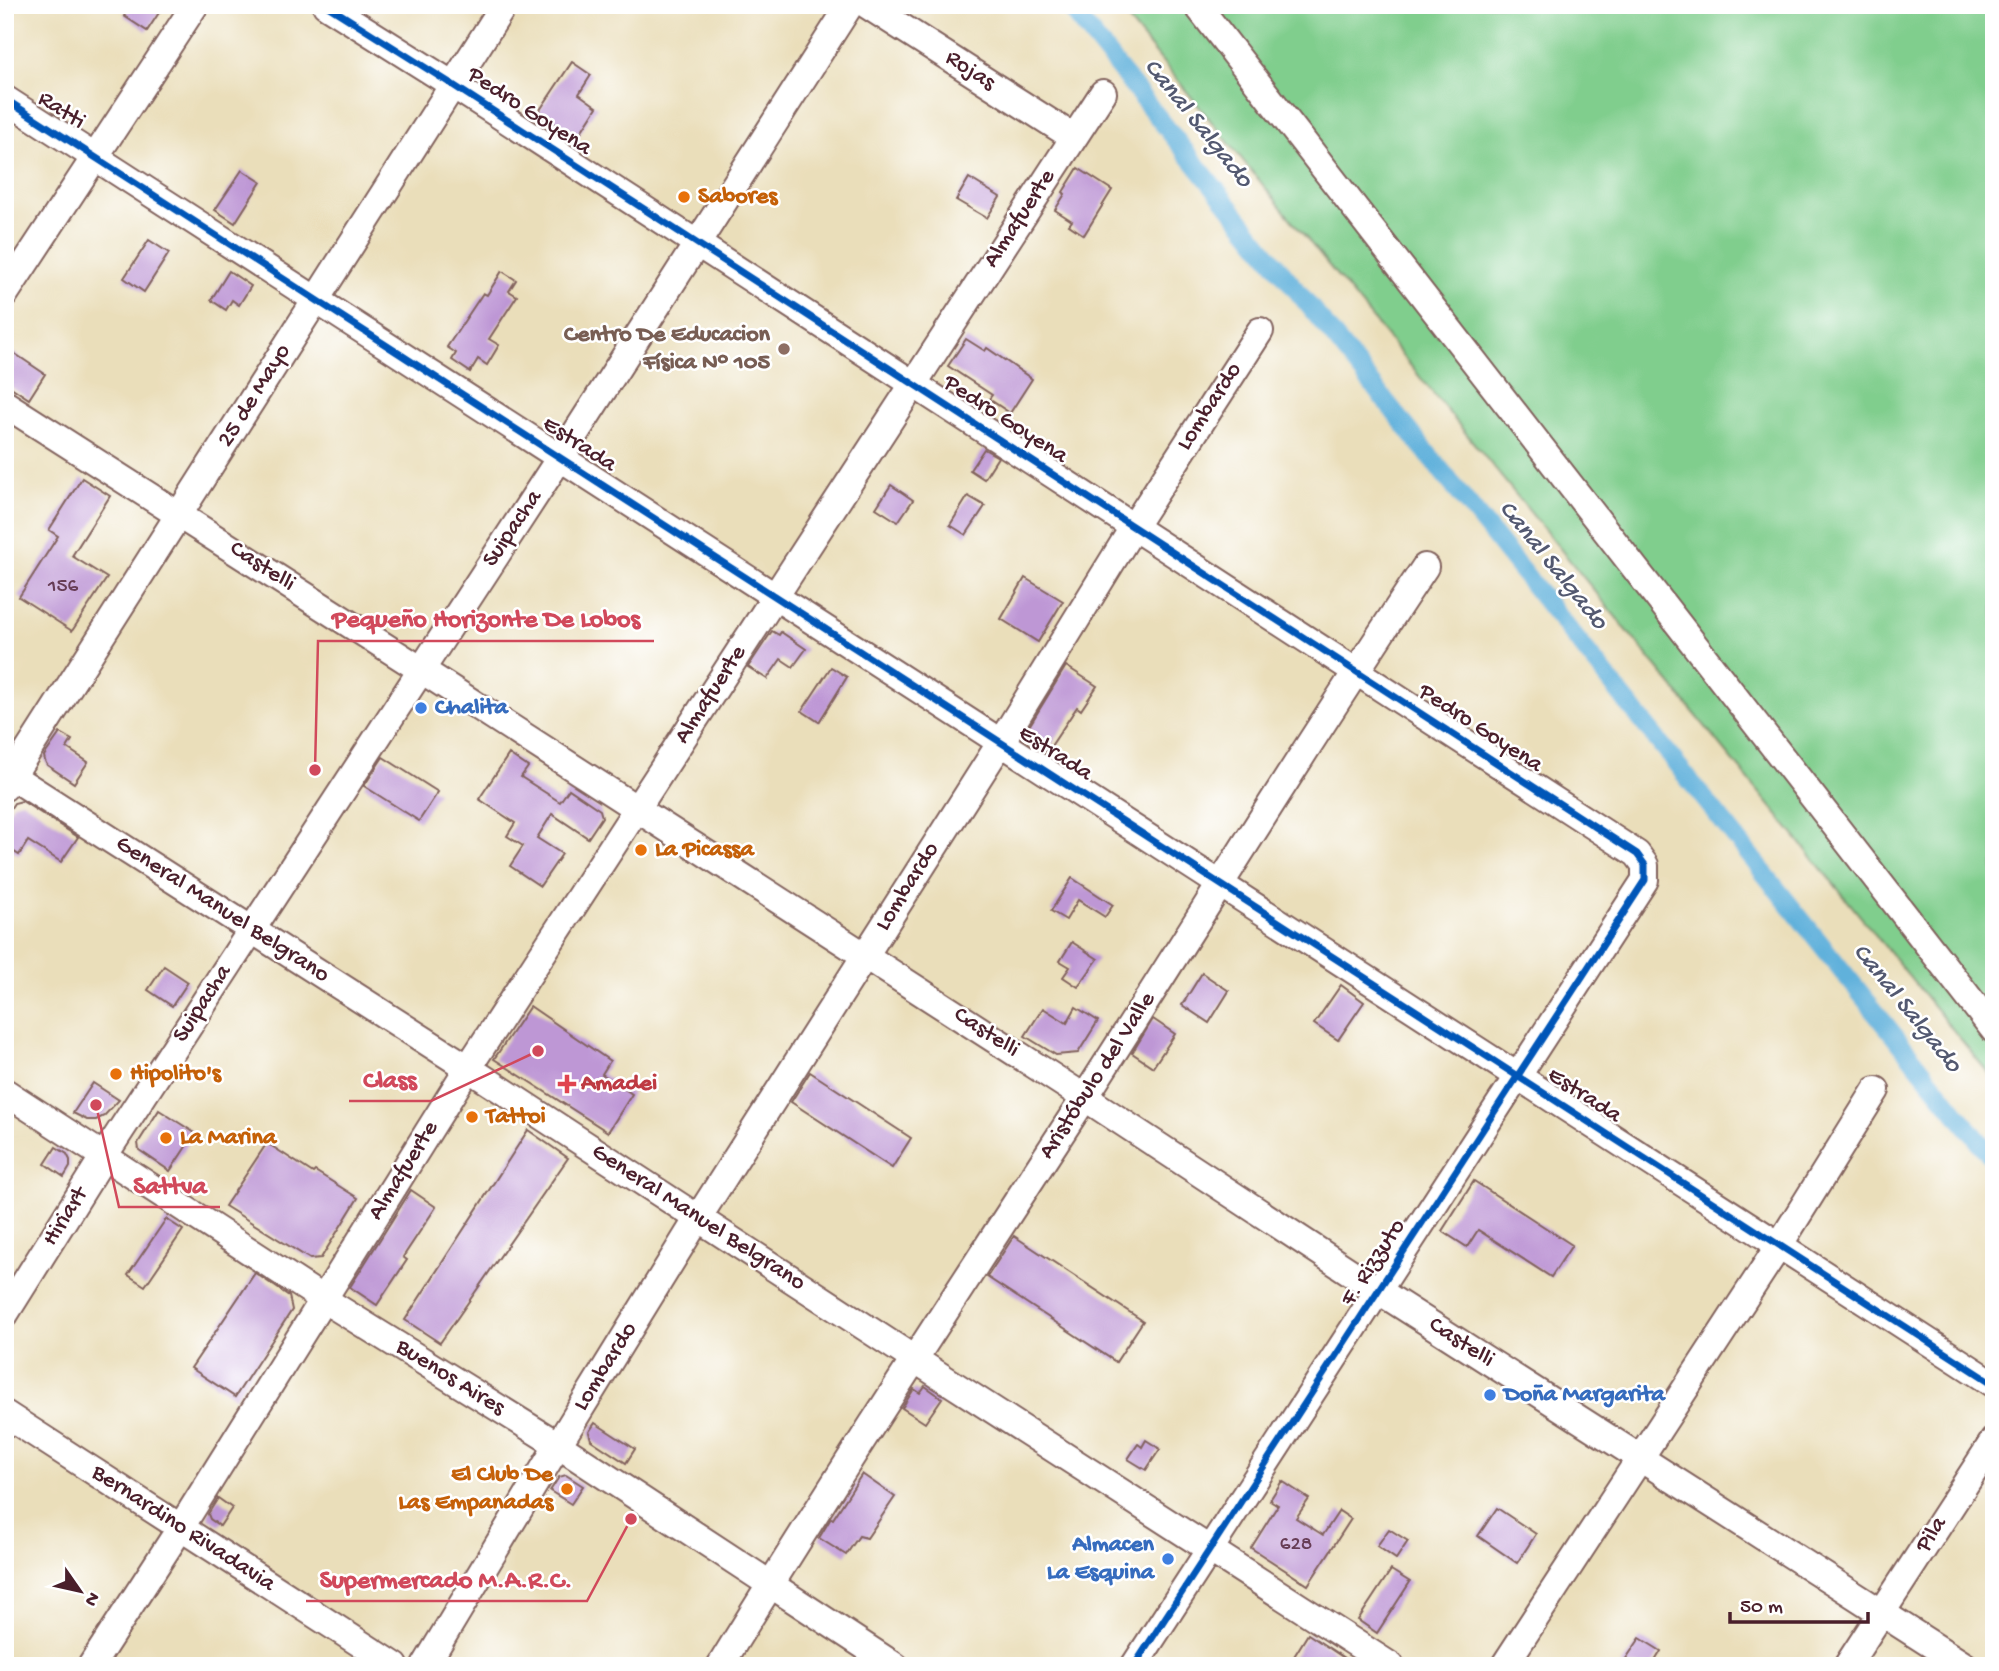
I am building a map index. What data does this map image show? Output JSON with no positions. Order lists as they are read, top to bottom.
{
  "streets": {
    "street": [
      "Rojas",
      "Ratti",
      "Pedro Goyena",
      "Almafuerte",
      "25 de Mayo",
      "Lombardo",
      "Estrada",
      "Suipacha",
      "Castelli",
      "General Manuel Belgrano",
      "Aristóbulo del Valle",
      "Hiriart",
      "F. Rizzuto",
      "Buenos Aires",
      "Bernardino Rivadavia",
      "Pila"
    ]
  },
  "crossings": [
    ["Rojas", "Almafuerte"],
    ["Ratti", "Estrada"],
    ["Pedro Goyena", "Almafuerte"],
    ["Pedro Goyena", "25 de Mayo"],
    ["Pedro Goyena", "Lombardo"],
    ["Pedro Goyena", "Suipacha"],
    ["Pedro Goyena", "Aristóbulo del Valle"],
    ["Pedro Goyena", "F. Rizzuto"],
    ["Almafuerte", "Estrada"],
    ["Almafuerte", "Castelli"],
    ["Almafuerte", "General Manuel Belgrano"],
    ["Almafuerte", "Buenos Aires"],
    ["Almafuerte", "Bernardino Rivadavia"],
    ["25 de Mayo", "Estrada"],
    ["25 de Mayo", "Castelli"],
    ["25 de Mayo", "General Manuel Belgrano"],
    ["Lombardo", "Estrada"],
    ["Lombardo", "Castelli"],
    ["Lombardo", "General Manuel Belgrano"],
    ["Lombardo", "Buenos Aires"],
    ["Estrada", "Suipacha"],
    ["Estrada", "Aristóbulo del Valle"],
    ["Estrada", "F. Rizzuto"],
    ["Suipacha", "Castelli"],
    ["Suipacha", "General Manuel Belgrano"],
    ["Suipacha", "Hiriart"],
    ["Suipacha", "Buenos Aires"],
    ["Castelli", "Aristóbulo del Valle"],
    ["Castelli", "F. Rizzuto"],
    ["Castelli", "Pila"],
    ["General Manuel Belgrano", "Aristóbulo del Valle"],
    ["General Manuel Belgrano", "F. Rizzuto"],
    ["Aristóbulo del Valle", "Buenos Aires"],
    ["Hiriart", "Buenos Aires"]
  ],
  "water": ["Canal Salgado"],
  "places": {
    "other": [
      "Sabores",
      "Centro De Educacion Física N° 105",
      "Chalita",
      "Pequeño Horizonte De Lobos",
      "La Picassa",
      "Class",
      "Hipolito's",
      "Sattva",
      "Tattoi",
      "La Marina",
      "Doña Margarita",
      "El Club De Las Empanadas",
      "Supermercado M.A.R.C.",
      "Almacen La Esquina"
    ],
    "health": ["Amadei"]
  },
  "house_numbers": ["156", "628"],
  "scale_bar": "50 m",
  "north": "bottom right"
}
